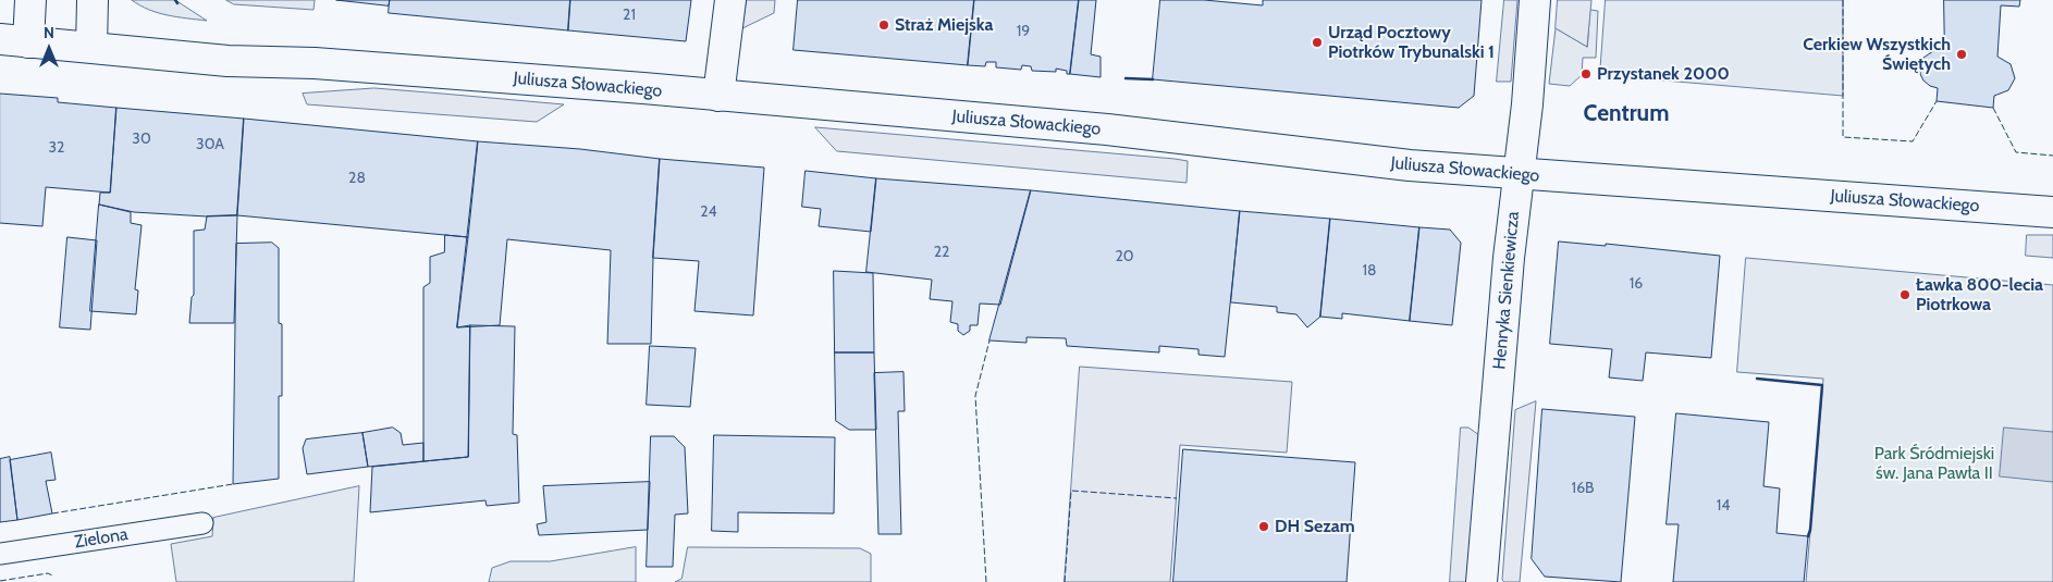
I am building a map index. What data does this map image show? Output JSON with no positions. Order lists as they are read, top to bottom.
{
  "streets": {
    "street": ["Juliusza Słowackiego", "Henryka Sienkiewicza"],
    "lane": ["Zielona"]
  },
  "crossings": [
    ["Juliusza Słowackiego", "Henryka Sienkiewicza"]
  ],
  "districts": ["Centrum"],
  "parks": ["Park Śródmiejski św. Jana Pawła II"],
  "places": [
    "Straż Miejska",
    "Urząd Pocztowy Piotrków Trybunalski 1",
    "Cerkiew Wszystkich Świętych",
    "Przystanek 2000",
    "Ławka 800-lecia Piotrkowa",
    "DH Sezam"
  ],
  "house_numbers": [
    "21",
    "19",
    "30",
    "30A",
    "32",
    "28",
    "24",
    "22",
    "20",
    "18",
    "16",
    "16B",
    "14"
  ],
  "north": "top"
}
